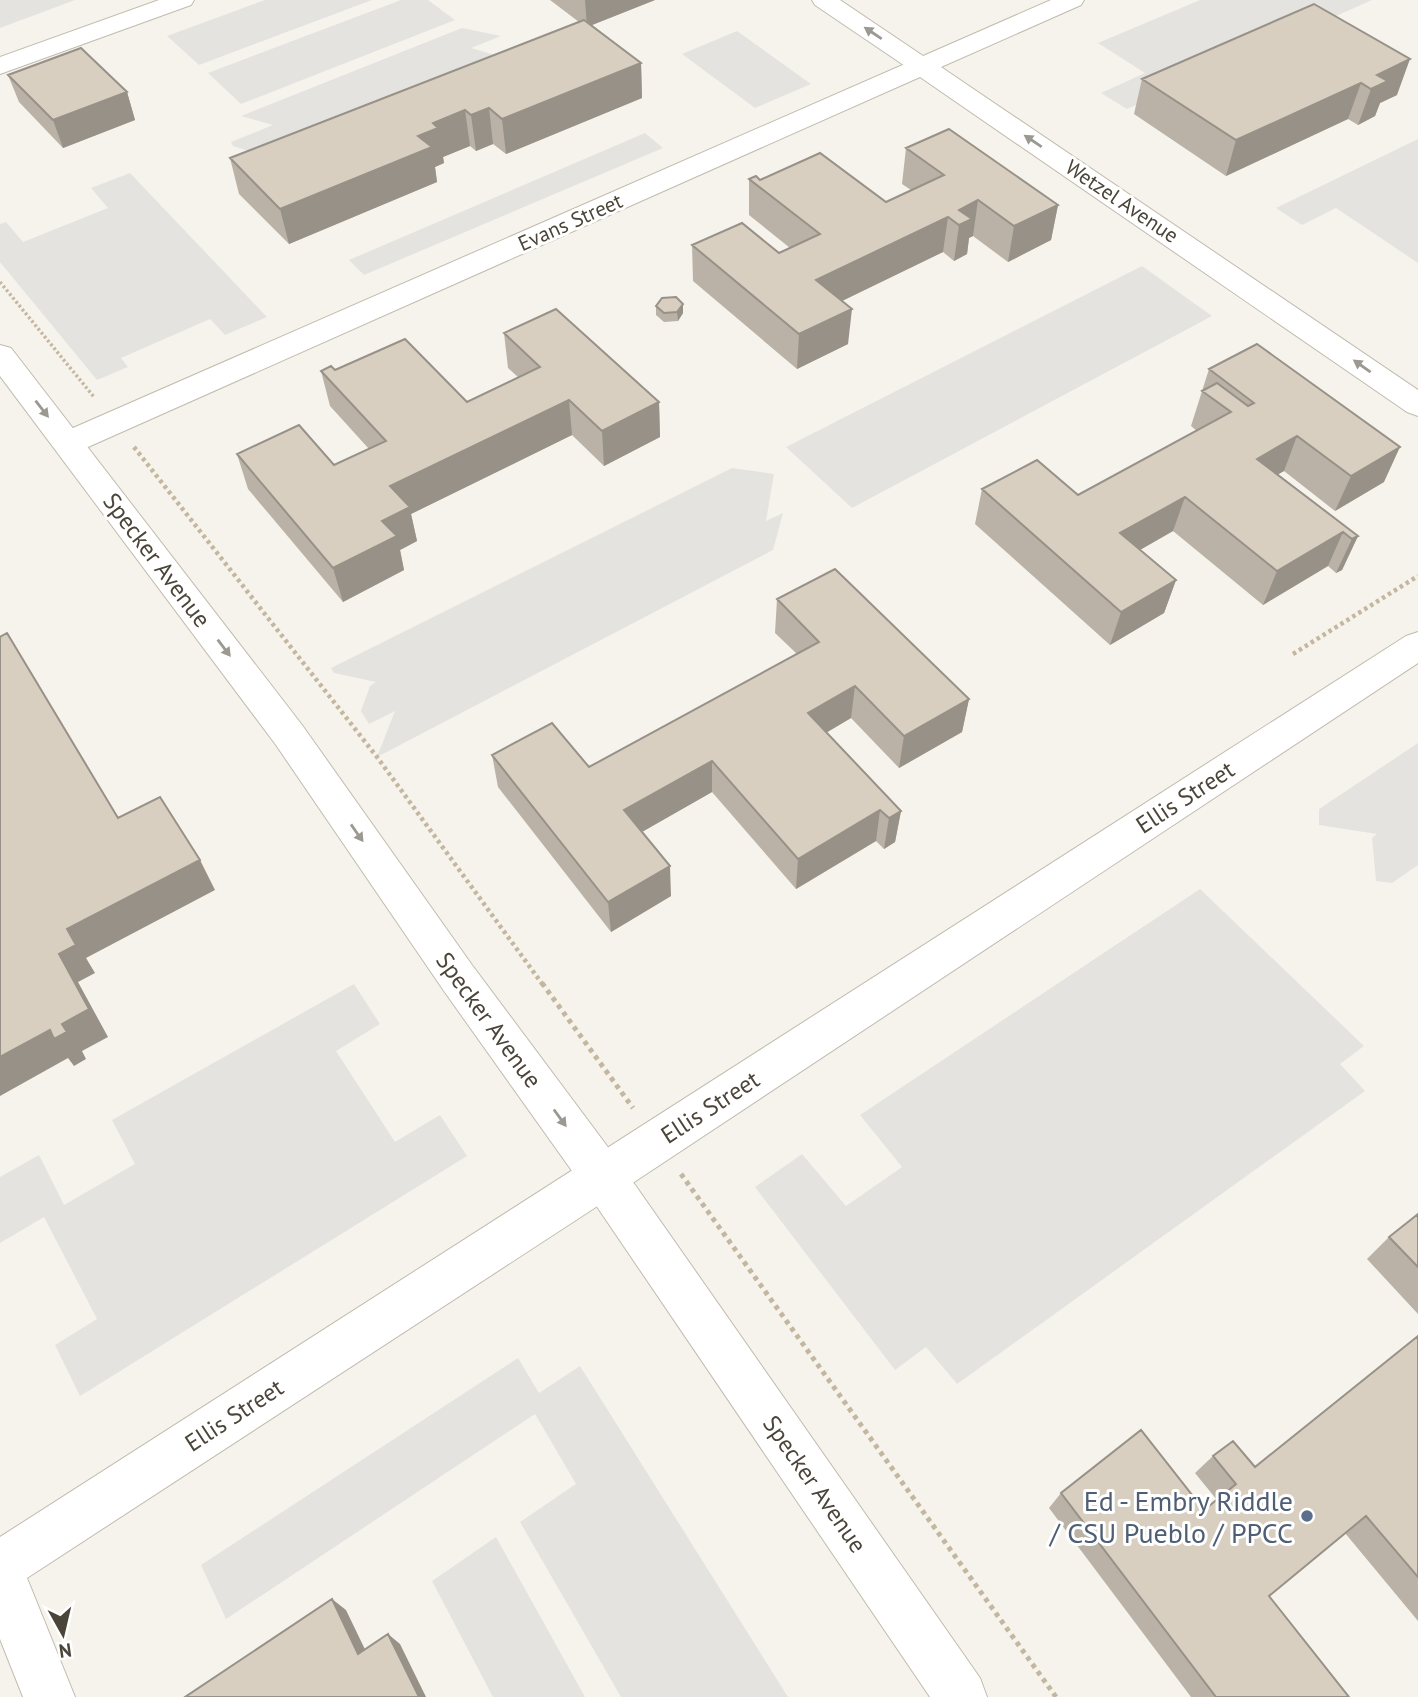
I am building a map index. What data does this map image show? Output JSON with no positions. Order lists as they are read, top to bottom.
{
  "streets": {
    "street": [
      "Wetzel Avenue",
      "Evans Street",
      "Specker Avenue",
      "Ellis Street"
    ]
  },
  "crossings": [
    ["Wetzel Avenue", "Evans Street"],
    ["Evans Street", "Specker Avenue"],
    ["Specker Avenue", "Ellis Street"]
  ],
  "one_way": ["Wetzel Avenue", "Specker Avenue"],
  "places": ["Ed - Embry Riddle / CSU Pueblo / PPCC"],
  "north": "bottom"
}
